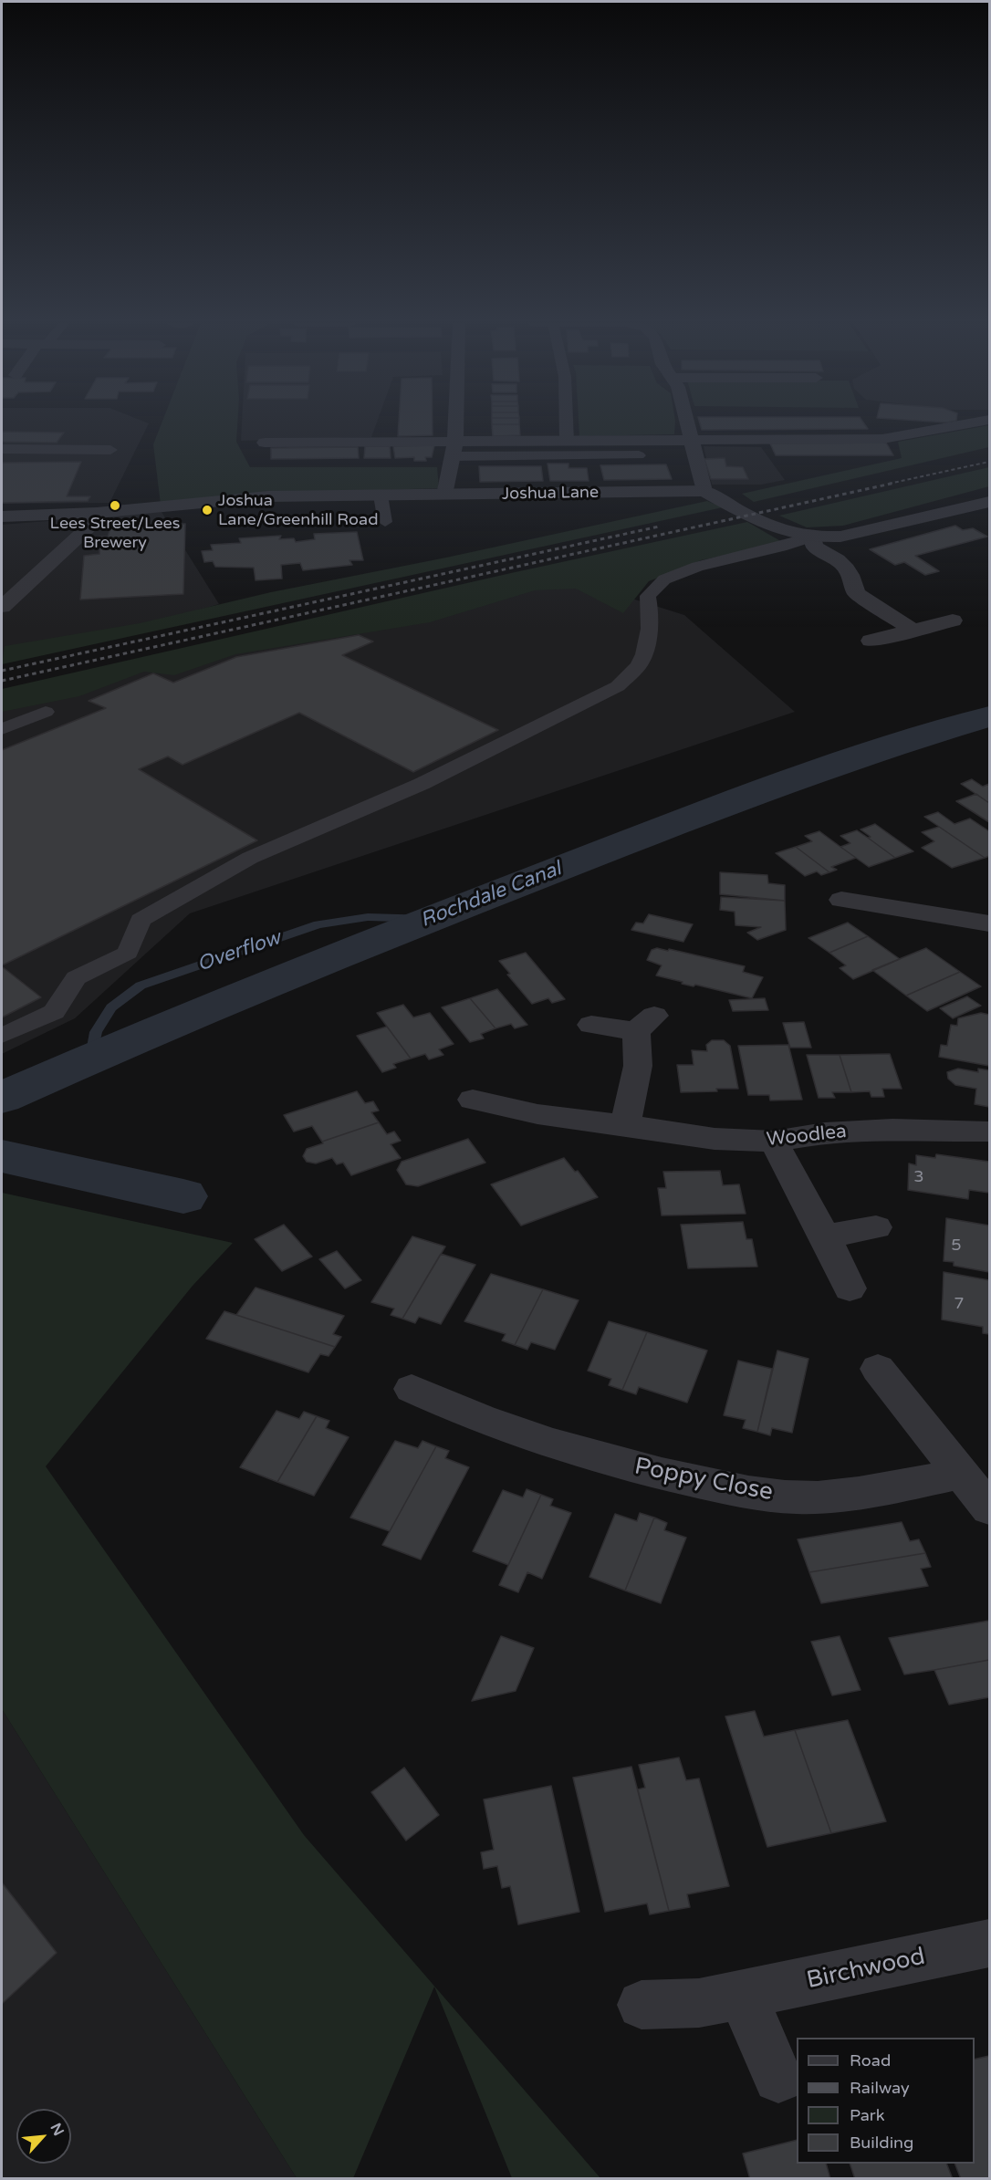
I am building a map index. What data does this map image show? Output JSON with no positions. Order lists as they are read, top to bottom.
{
  "streets": {
    "street": [
      "Joshua Lane",
      "Woodlea",
      "Poppy Close",
      "Birchwood"
    ]
  },
  "water": ["Rochdale Canal", "Overflow"],
  "places": ["Lees Street/Lees Brewery", "Joshua Lane/Greenhill Road"],
  "house_numbers": ["3", "5", "7"],
  "legend": [
    "Road",
    "Railway",
    "Park",
    "Building"
  ],
  "north": "top right"
}
